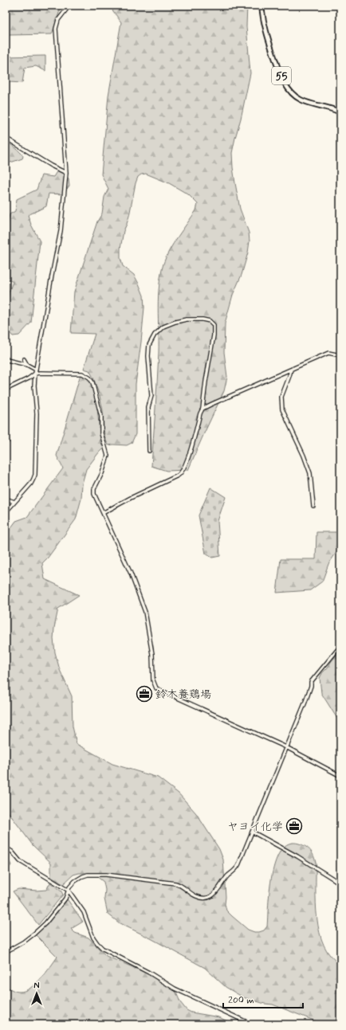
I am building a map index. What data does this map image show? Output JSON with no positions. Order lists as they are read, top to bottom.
{
  "streets": {
    "main road": ["55"]
  },
  "places": {
    "office": ["鈴木養鶏場", "ヤヨイ化学"]
  },
  "scale_bar": "200 m",
  "north": "top"
}
